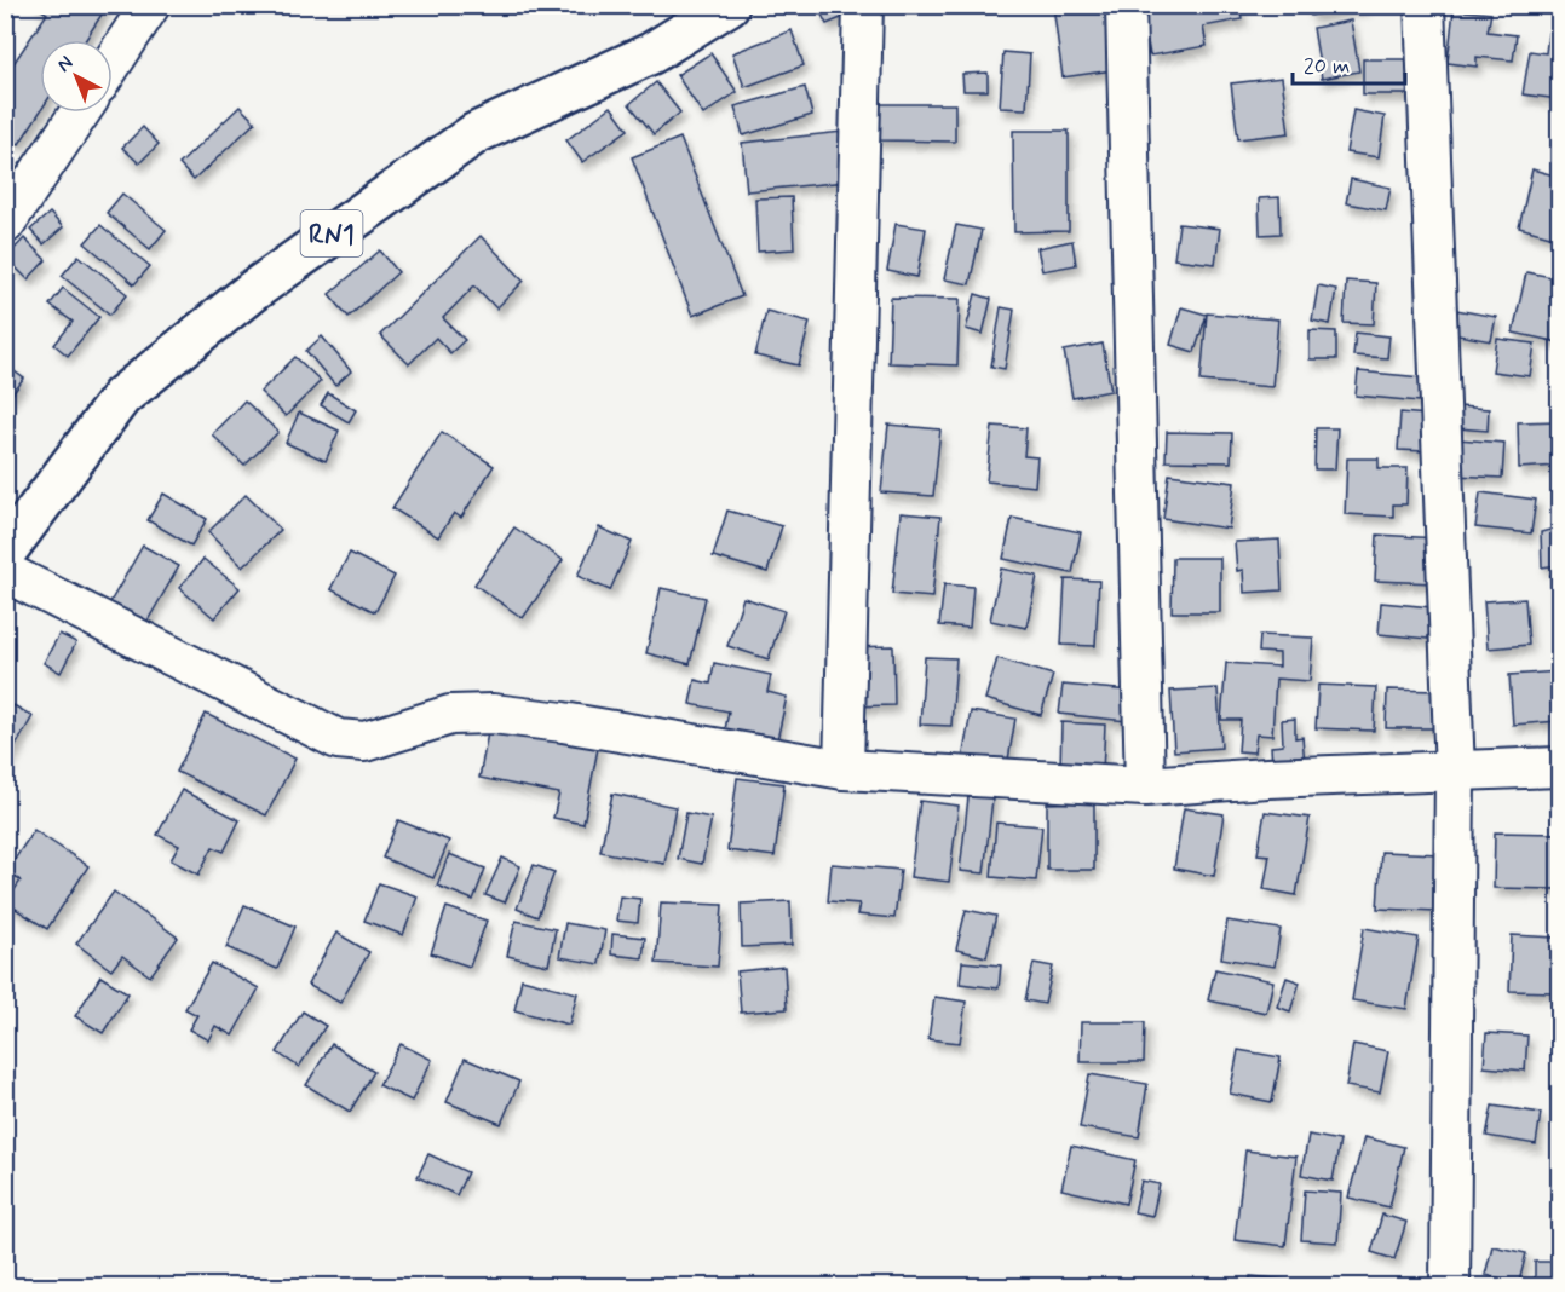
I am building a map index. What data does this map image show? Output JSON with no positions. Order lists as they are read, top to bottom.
{
  "streets": {
    "highway": ["RN1"]
  },
  "scale_bar": "20 m",
  "north": "top left"
}
